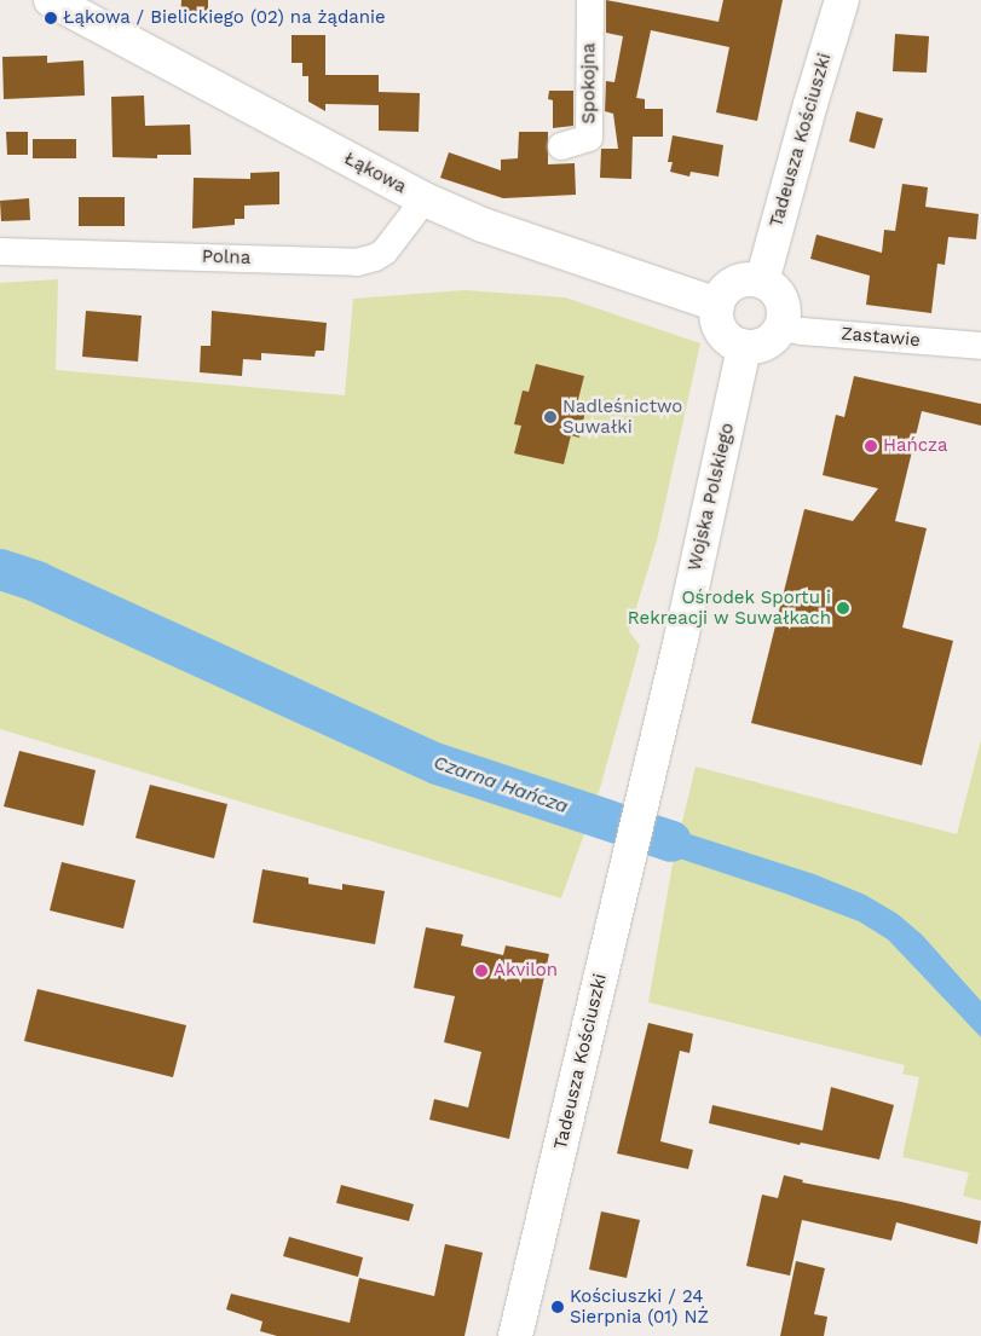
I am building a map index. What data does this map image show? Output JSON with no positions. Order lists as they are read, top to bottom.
{
  "streets": {
    "street": [
      "Spokojna",
      "Tadeusza Kościuszki",
      "Łąkowa",
      "Polna",
      "Zastawie",
      "Wojska Polskiego"
    ]
  },
  "crossings": [
    ["Tadeusza Kościuszki", "Łąkowa"],
    ["Tadeusza Kościuszki", "Zastawie"],
    ["Tadeusza Kościuszki", "Wojska Polskiego"],
    ["Łąkowa", "Polna"],
    ["Łąkowa", "Zastawie"],
    ["Łąkowa", "Wojska Polskiego"],
    ["Zastawie", "Wojska Polskiego"]
  ],
  "water": ["Czarna Hańcza"],
  "places": [
    "Łąkowa / Bielickiego (02) na żądanie",
    "Nadleśnictwo Suwałki",
    "Hańcza",
    "Ośrodek Sportu i Rekreacji w Suwałkach",
    "Akvilon",
    "Kościuszki / 24 Sierpnia (01) NŻ"
  ]
}
